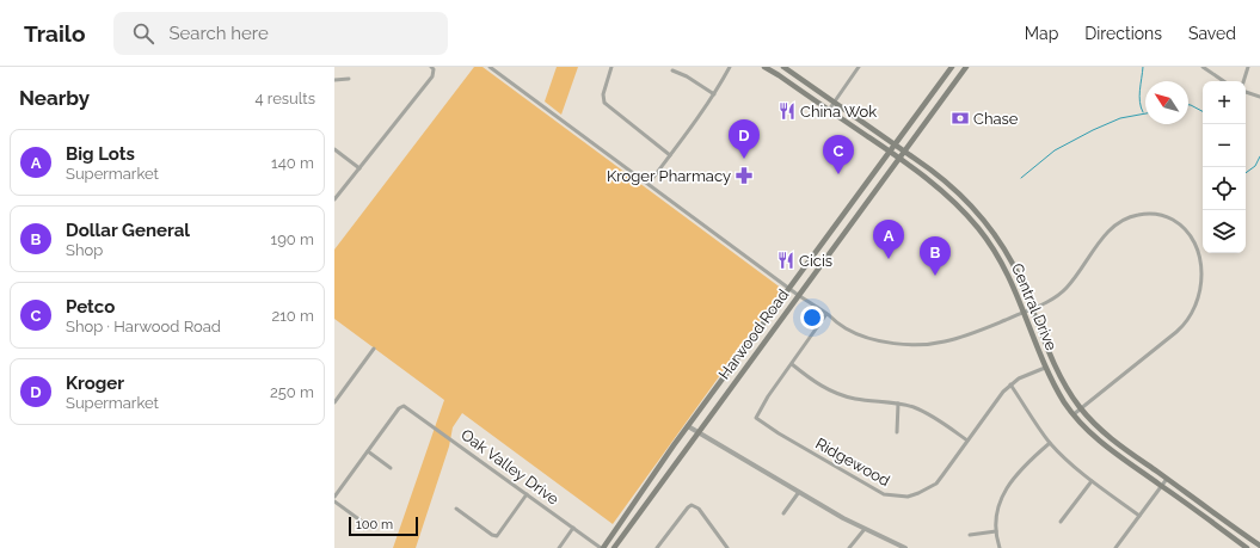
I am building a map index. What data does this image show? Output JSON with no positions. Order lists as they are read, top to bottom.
{
  "streets": {
    "main road": ["Central Drive", "Harwood Road"],
    "street": ["Ridgewood", "Oak Valley Drive"]
  },
  "crossings": [
    ["Central Drive", "Harwood Road"],
    ["Central Drive", "Ridgewood"],
    ["Harwood Road", "Oak Valley Drive"]
  ],
  "places": {
    "restaurant": ["China Wok", "Cicis"],
    "bank": ["Chase"],
    "pharmacy": ["Kroger Pharmacy"]
  },
  "scale_bar": "100 m",
  "north": "top left",
  "page": {
    "header": "Trailo",
    "search": "Search here",
    "nav": ["Map", "Directions", "Saved"],
    "heading": ["Nearby", "4 results"],
    "map_buttons": ["+", "−"],
    "pins": [
      "D",
      "C",
      "A",
      "B"
    ],
    "list": [
      {
        "mark": "A",
        "name": "Big Lots",
        "note": "Supermarket",
        "value": "140 m"
      },
      {
        "mark": "B",
        "name": "Dollar General",
        "note": "Shop",
        "value": "190 m"
      },
      {
        "mark": "C",
        "name": "Petco",
        "note": "Shop · Harwood Road",
        "value": "210 m"
      },
      {
        "mark": "D",
        "name": "Kroger",
        "note": "Supermarket",
        "value": "250 m"
      }
    ],
    "scale": "100 m"
  }
}
